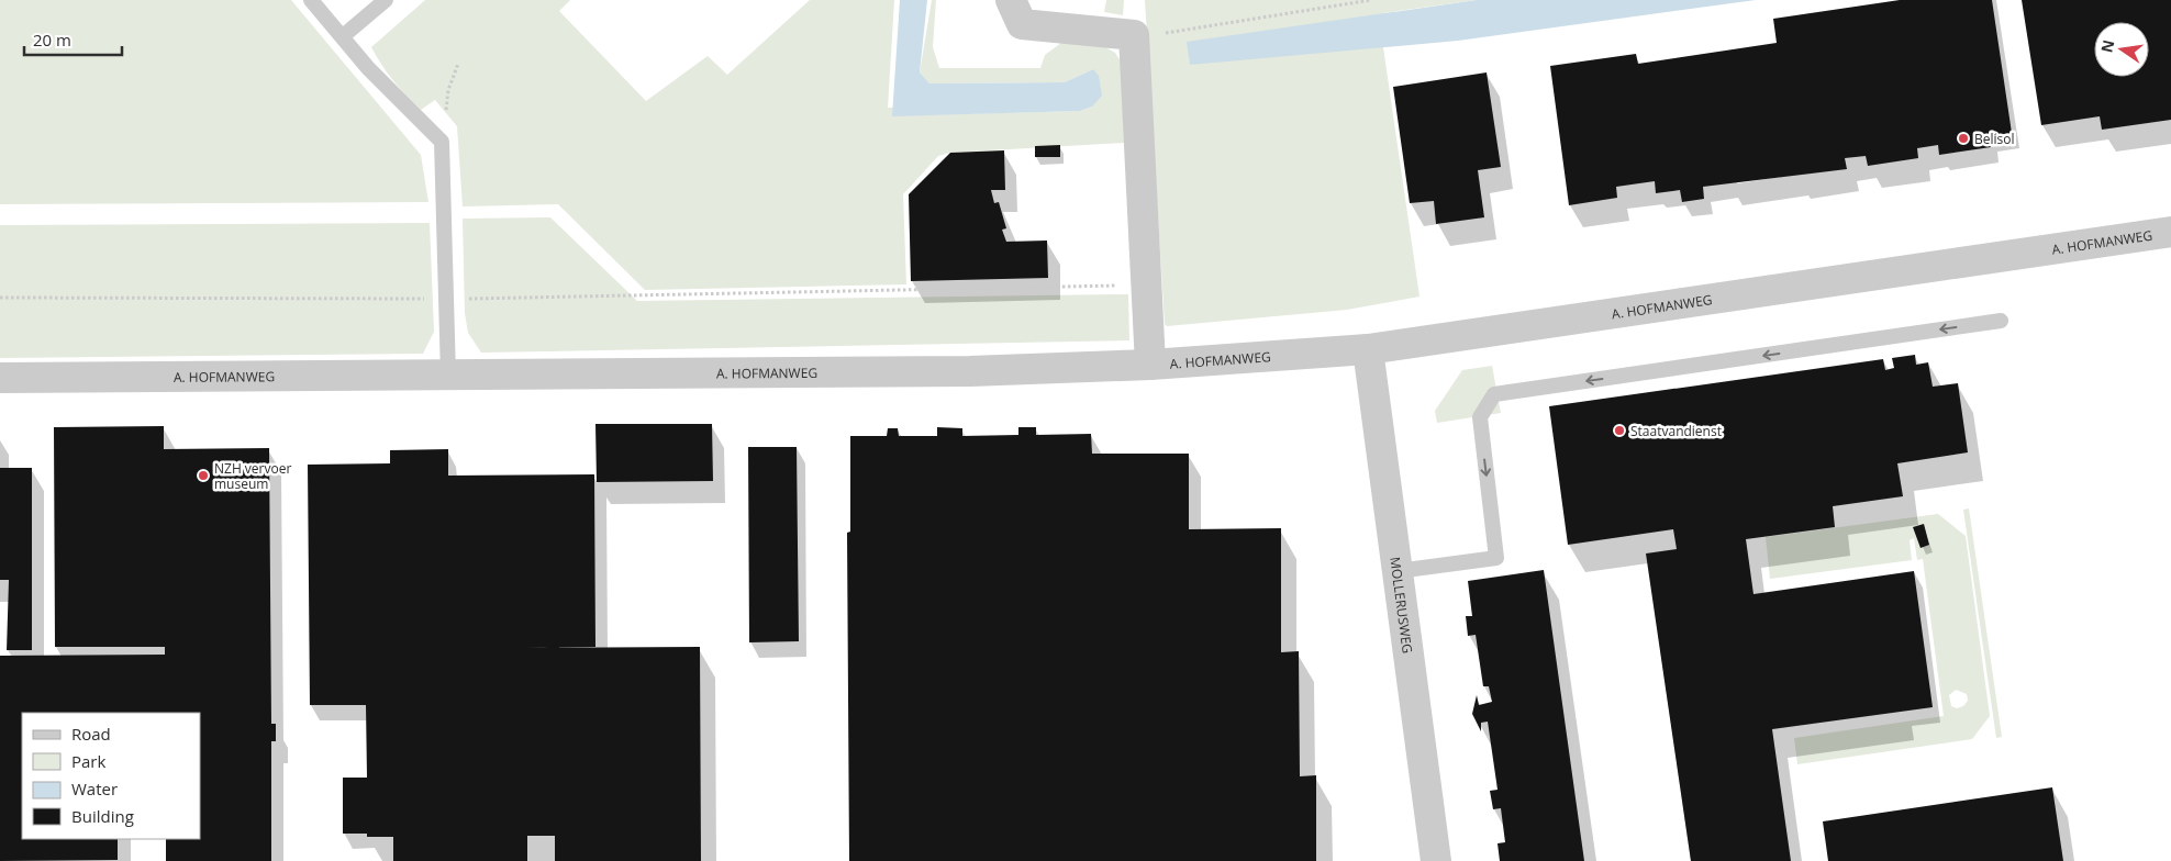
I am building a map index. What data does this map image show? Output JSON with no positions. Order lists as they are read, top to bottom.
{
  "streets": {
    "street": ["A. HOFMANWEG", "MOLLERUSWEG"]
  },
  "crossings": [
    ["A. HOFMANWEG", "MOLLERUSWEG"]
  ],
  "places": ["Belisol", "Staatvandienst", "NZH vervoer museum"],
  "legend": [
    "Road",
    "Park",
    "Water",
    "Building"
  ],
  "scale_bar": "20 m",
  "north": "left"
}
